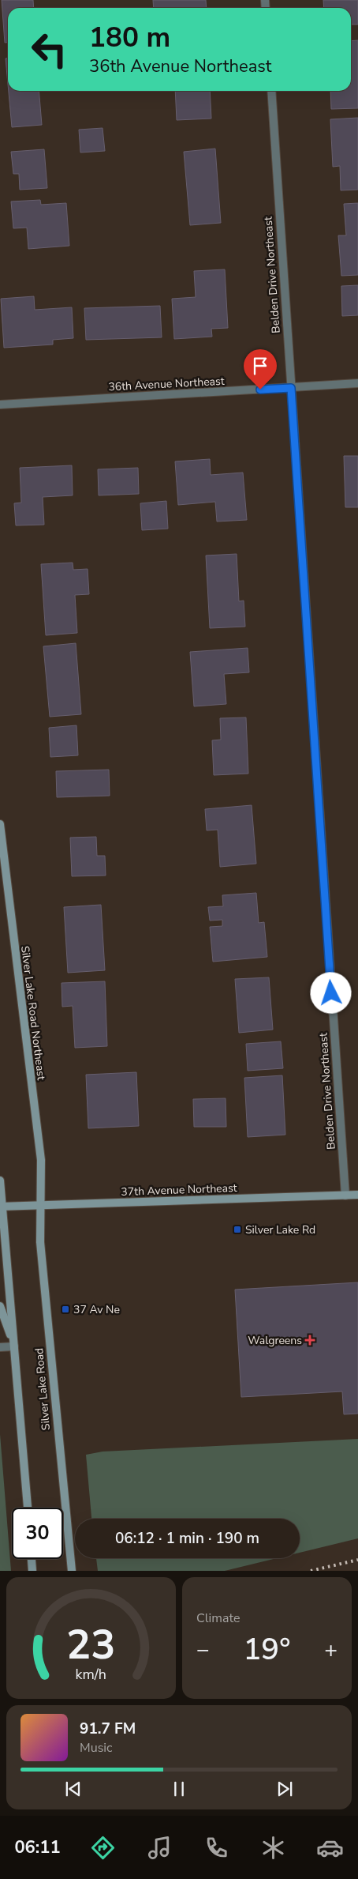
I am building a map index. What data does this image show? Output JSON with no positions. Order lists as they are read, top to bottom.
{
  "streets": {
    "main road": ["Silver Lake Road Northeast", "37th Avenue Northeast", "Silver Lake Road"],
    "street": ["Belden Drive Northeast", "36th Avenue Northeast"]
  },
  "crossings": [
    ["Belden Drive Northeast", "36th Avenue Northeast"],
    ["Belden Drive Northeast", "37th Avenue Northeast"],
    ["Silver Lake Road Northeast", "37th Avenue Northeast"],
    ["Silver Lake Road Northeast", "Silver Lake Road"],
    ["37th Avenue Northeast", "Silver Lake Road"]
  ],
  "places": {
    "transit": ["Silver Lake Rd", "37 Av Ne"],
    "health": ["Walgreens"]
  },
  "page": {
    "turn": ["180 m", "36th Avenue Northeast"],
    "limit": "30",
    "trip": "06:12 · 1 min · 190 m",
    "tile": "Climate",
    "heat": ["−", "19°", "+"],
    "song": ["91.7 FM", "Music"],
    "tabs": "06:11",
    "gauge": ["23", "km/h"]
  }
}
